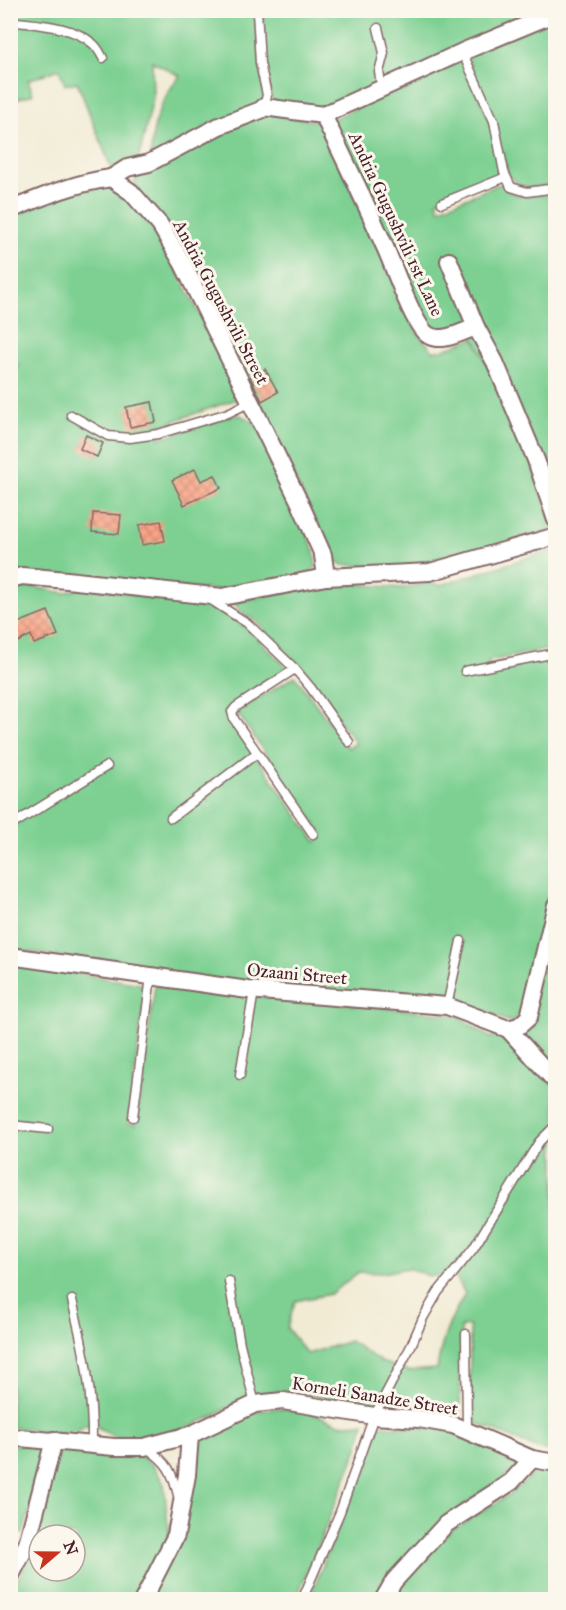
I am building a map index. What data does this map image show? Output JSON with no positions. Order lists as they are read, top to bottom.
{
  "streets": {
    "street": [
      "Andria Gugushvili 1st Lane",
      "Andria Gugushvili Street",
      "Ozaani Street",
      "Korneli Sanadze Street"
    ]
  },
  "north": "right"
}
